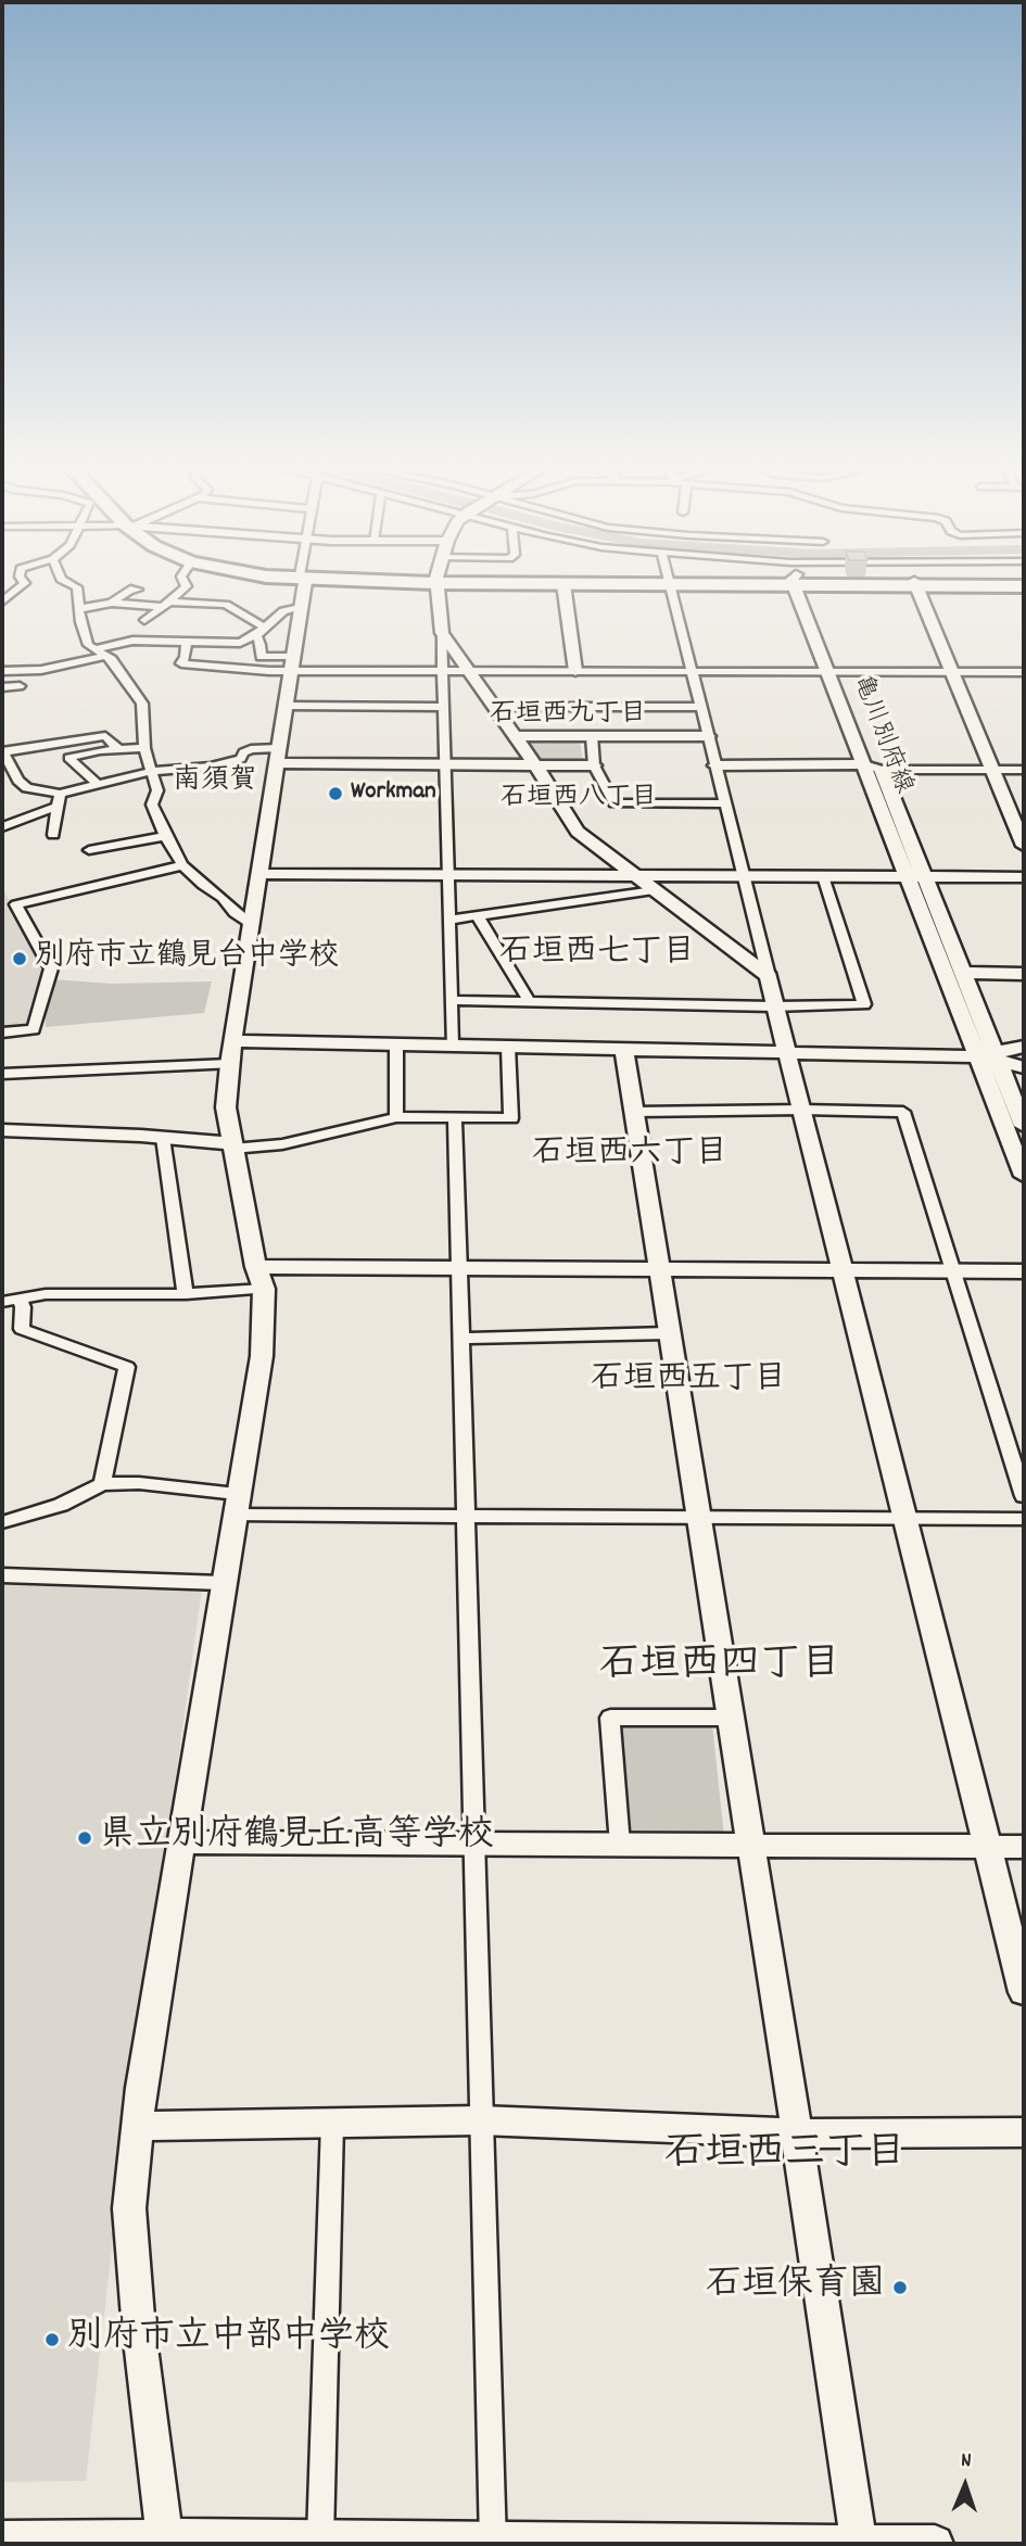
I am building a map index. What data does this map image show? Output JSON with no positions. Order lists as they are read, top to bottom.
{
  "streets": {
    "street": ["亀川別府線"]
  },
  "districts": [
    "石垣西九丁目",
    "南須賀",
    "石垣西八丁目",
    "石垣西七丁目",
    "石垣西六丁目",
    "石垣西五丁目",
    "石垣西四丁目",
    "石垣西三丁目"
  ],
  "places": [
    "Workman",
    "別府市立鶴見台中学校",
    "県立別府鶴見丘高等学校",
    "石垣保育園",
    "別府市立中部中学校"
  ],
  "north": "top"
}
